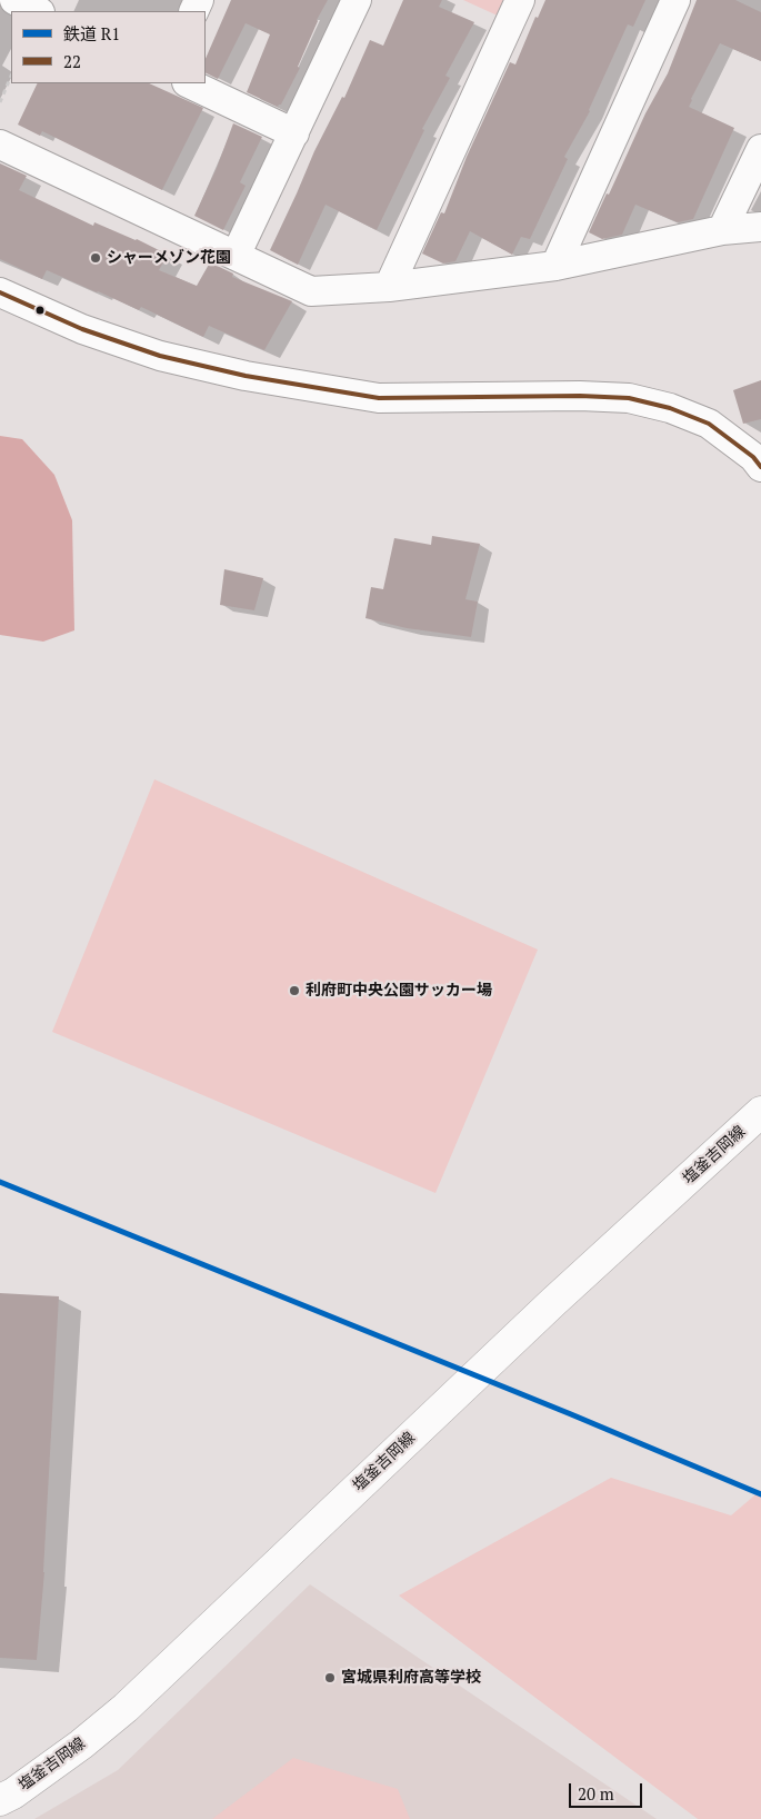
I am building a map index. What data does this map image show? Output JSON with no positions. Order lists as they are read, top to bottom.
{
  "streets": {
    "main road": ["塩釜吉岡線"]
  },
  "places": ["シャーメゾン花園", "利府町中央公園サッカー場", "宮城県利府高等学校"],
  "lines": ["transit line 22", "rail line R1"],
  "legend": ["鉄道 R1", "22"],
  "scale_bar": "20 m"
}
